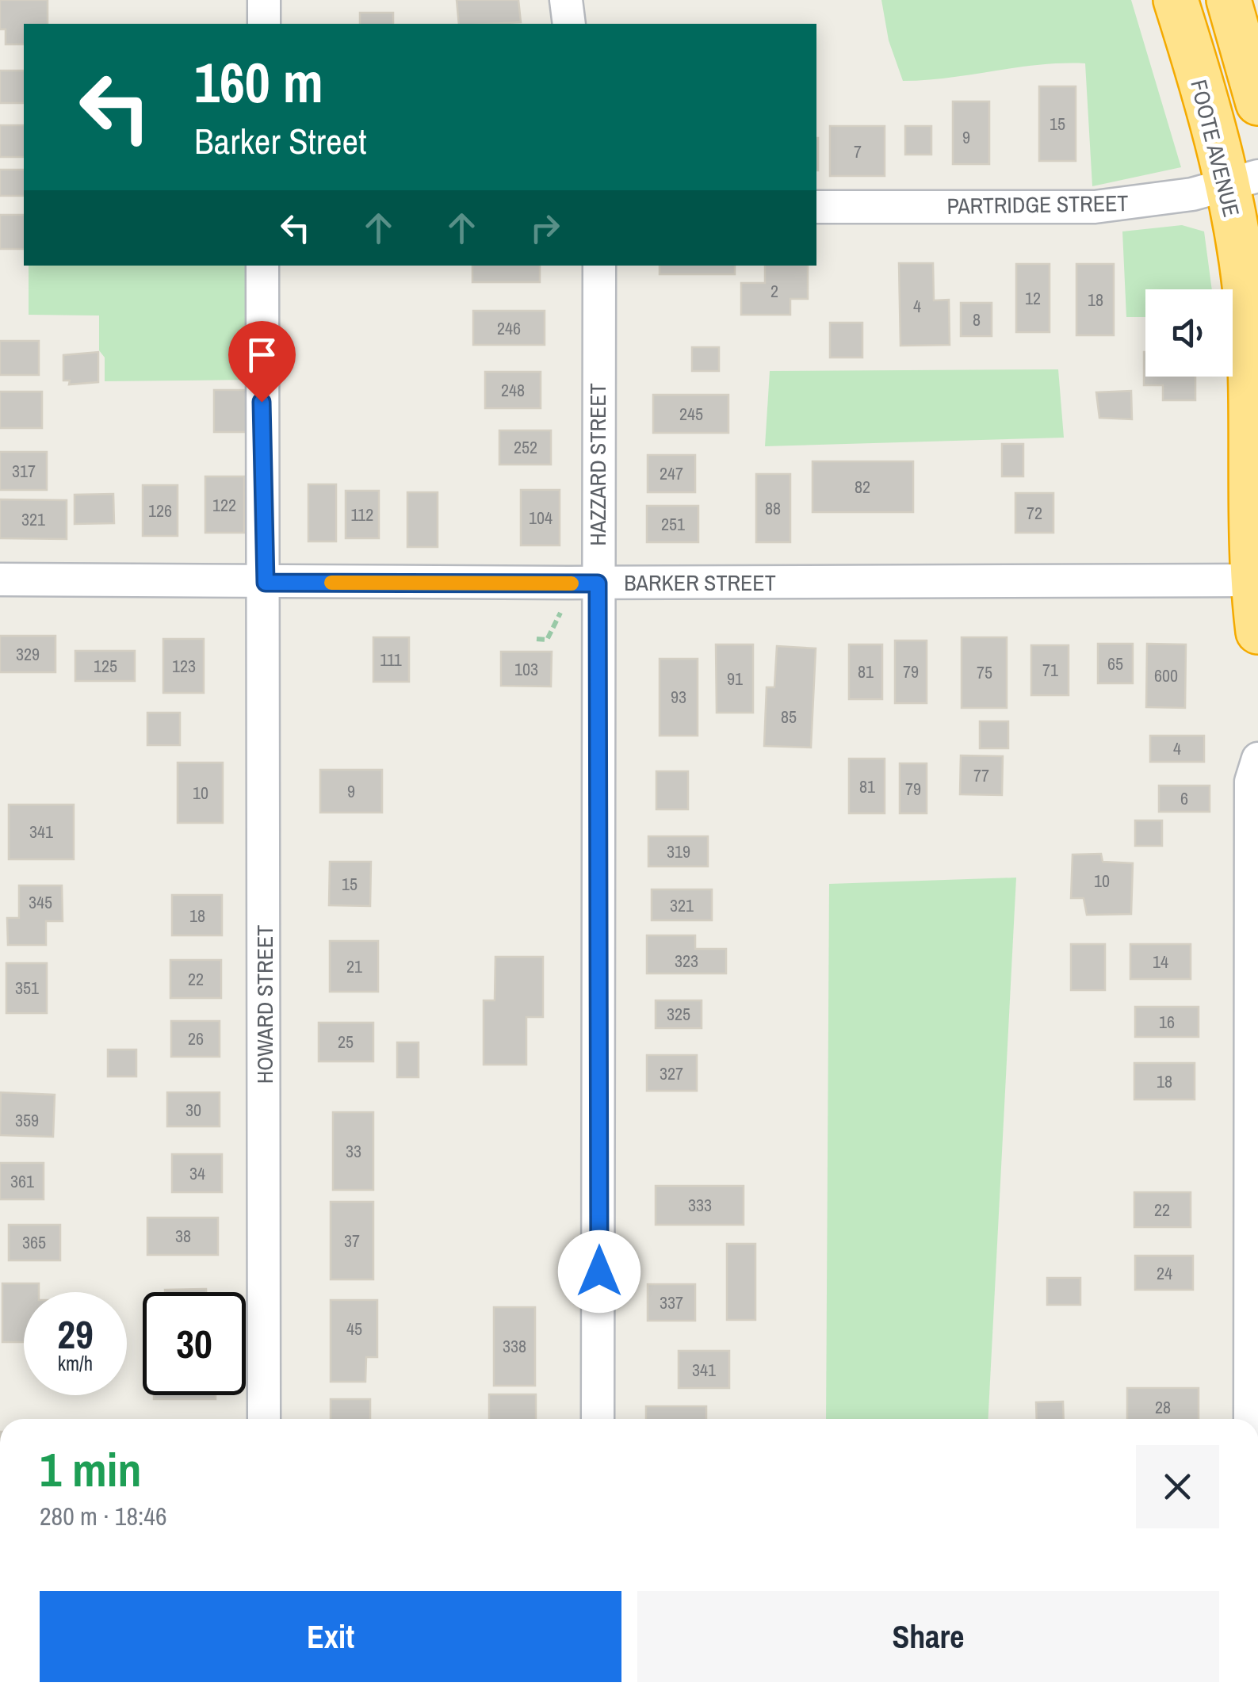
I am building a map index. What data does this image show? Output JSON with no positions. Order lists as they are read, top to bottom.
{
  "streets": {
    "highway": ["FOOTE AVENUE"],
    "street": [
      "PARTRIDGE STREET",
      "HAZZARD STREET",
      "BARKER STREET",
      "HOWARD STREET"
    ]
  },
  "crossings": [
    ["FOOTE AVENUE", "PARTRIDGE STREET"],
    ["FOOTE AVENUE", "BARKER STREET"],
    ["HAZZARD STREET", "BARKER STREET"],
    ["BARKER STREET", "HOWARD STREET"]
  ],
  "house_numbers": [
    "15",
    "9",
    "7",
    "2",
    "12",
    "18",
    "4",
    "8",
    "246",
    "248",
    "245",
    "252",
    "317",
    "247",
    "82",
    "122",
    "88",
    "126",
    "72",
    "112",
    "104",
    "321",
    "251",
    "329",
    "111",
    "65",
    "125",
    "123",
    "103",
    "71",
    "81",
    "79",
    "75",
    "600",
    "91",
    "93",
    "85",
    "4",
    "77",
    "81",
    "79",
    "9",
    "10",
    "6",
    "341",
    "319",
    "10",
    "15",
    "345",
    "321",
    "18",
    "323",
    "14",
    "21",
    "22",
    "351",
    "325",
    "16",
    "26",
    "25",
    "327",
    "18",
    "30",
    "359",
    "33",
    "34",
    "361",
    "333",
    "22",
    "38",
    "37",
    "365",
    "24",
    "337",
    "45",
    "338",
    "341",
    "28"
  ],
  "page": {
    "turn": ["160 m", "Barker Street"],
    "speed": "29 km/h",
    "limit": "30",
    "heading": ["1 min", "280 m · 18:46"],
    "buttons": ["Exit", "Share"]
  }
}
